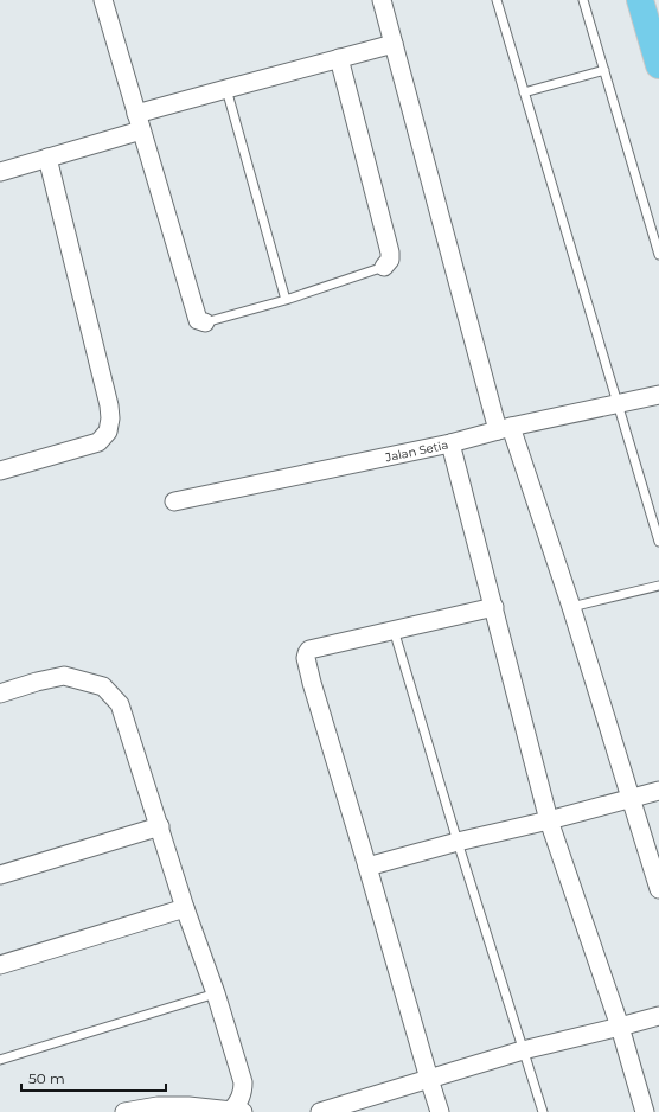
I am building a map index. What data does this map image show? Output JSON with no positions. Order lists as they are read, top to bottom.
{
  "streets": {
    "street": ["Jalan Setia"]
  },
  "scale_bar": "50 m"
}
